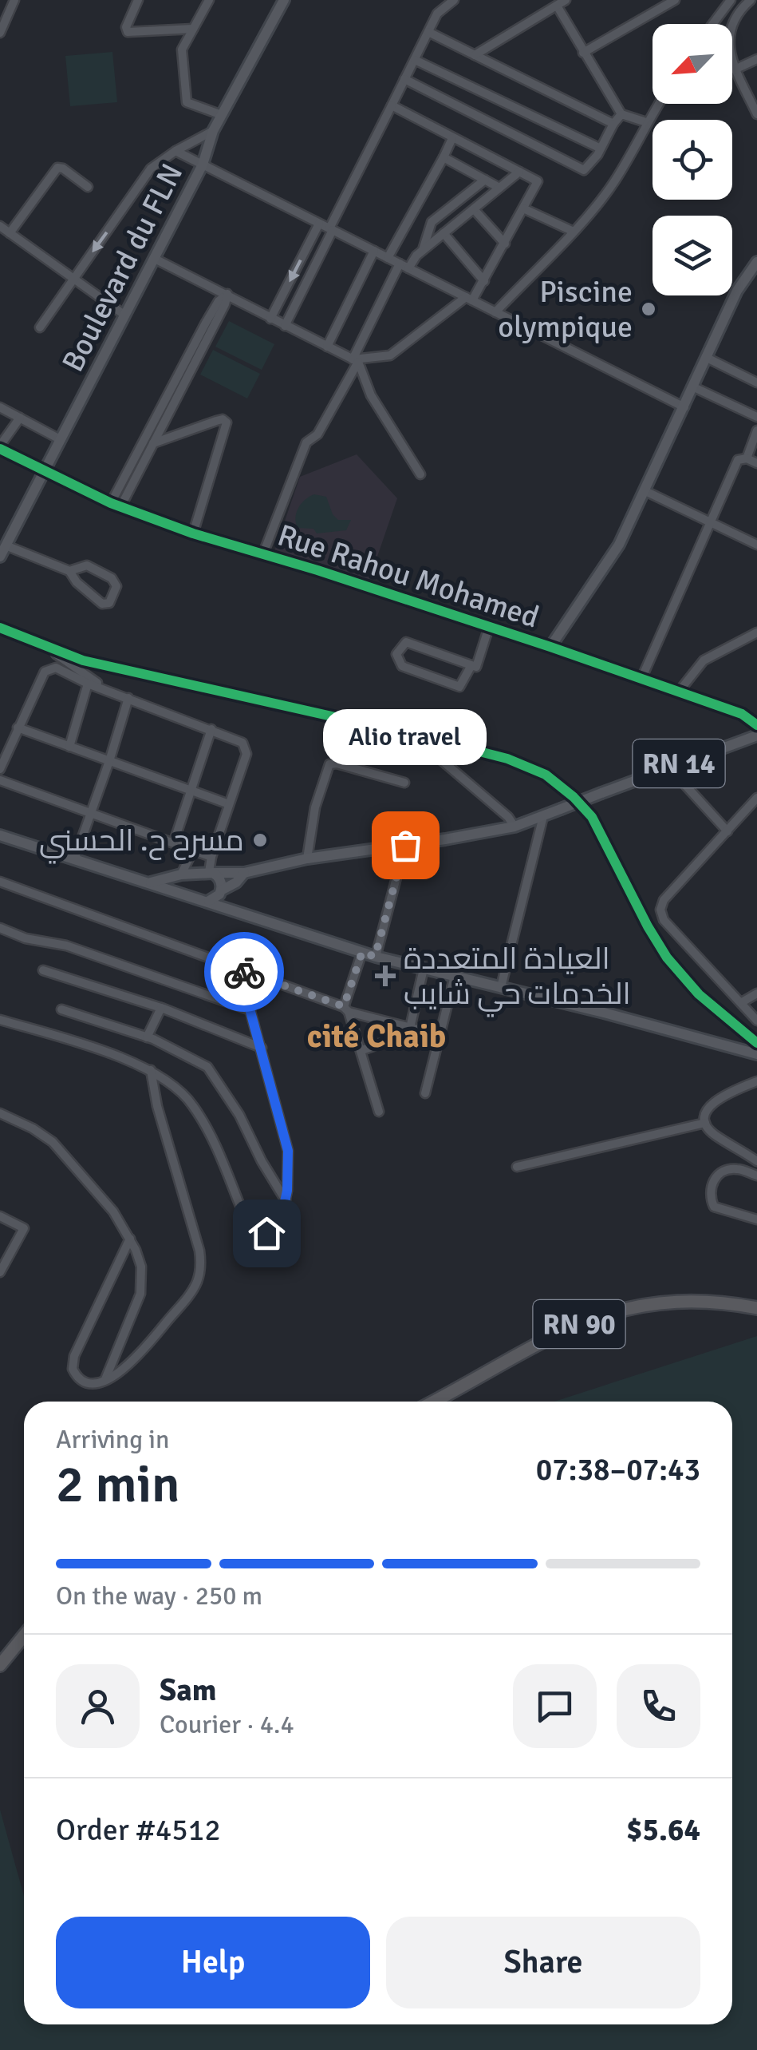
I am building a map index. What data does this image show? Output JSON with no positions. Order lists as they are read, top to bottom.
{
  "streets": {
    "highway": ["RN 90"],
    "main road": ["Boulevard du FLN", "RN 14"],
    "street": ["Rue Rahou Mohamed"]
  },
  "crossings": [
    ["Boulevard du FLN", "Rue Rahou Mohamed"]
  ],
  "districts": ["cité Chaib"],
  "places": {
    "other": ["Piscine olympique", "مسرح ح. الحسني", "Alio travel"],
    "health": ["العيادة المتعددة الخدمات حي شايب"]
  },
  "north": "bottom left",
  "page": {
    "bubble": "Alio travel",
    "heading": ["2 min", "Arriving in", "07:38–07:43"],
    "panel": [
      "Sam",
      "Courier · 4.4",
      "Order #4512",
      "$5.64"
    ],
    "bar": "On the way · 250 m",
    "buttons": ["Help", "Share"]
  }
}
